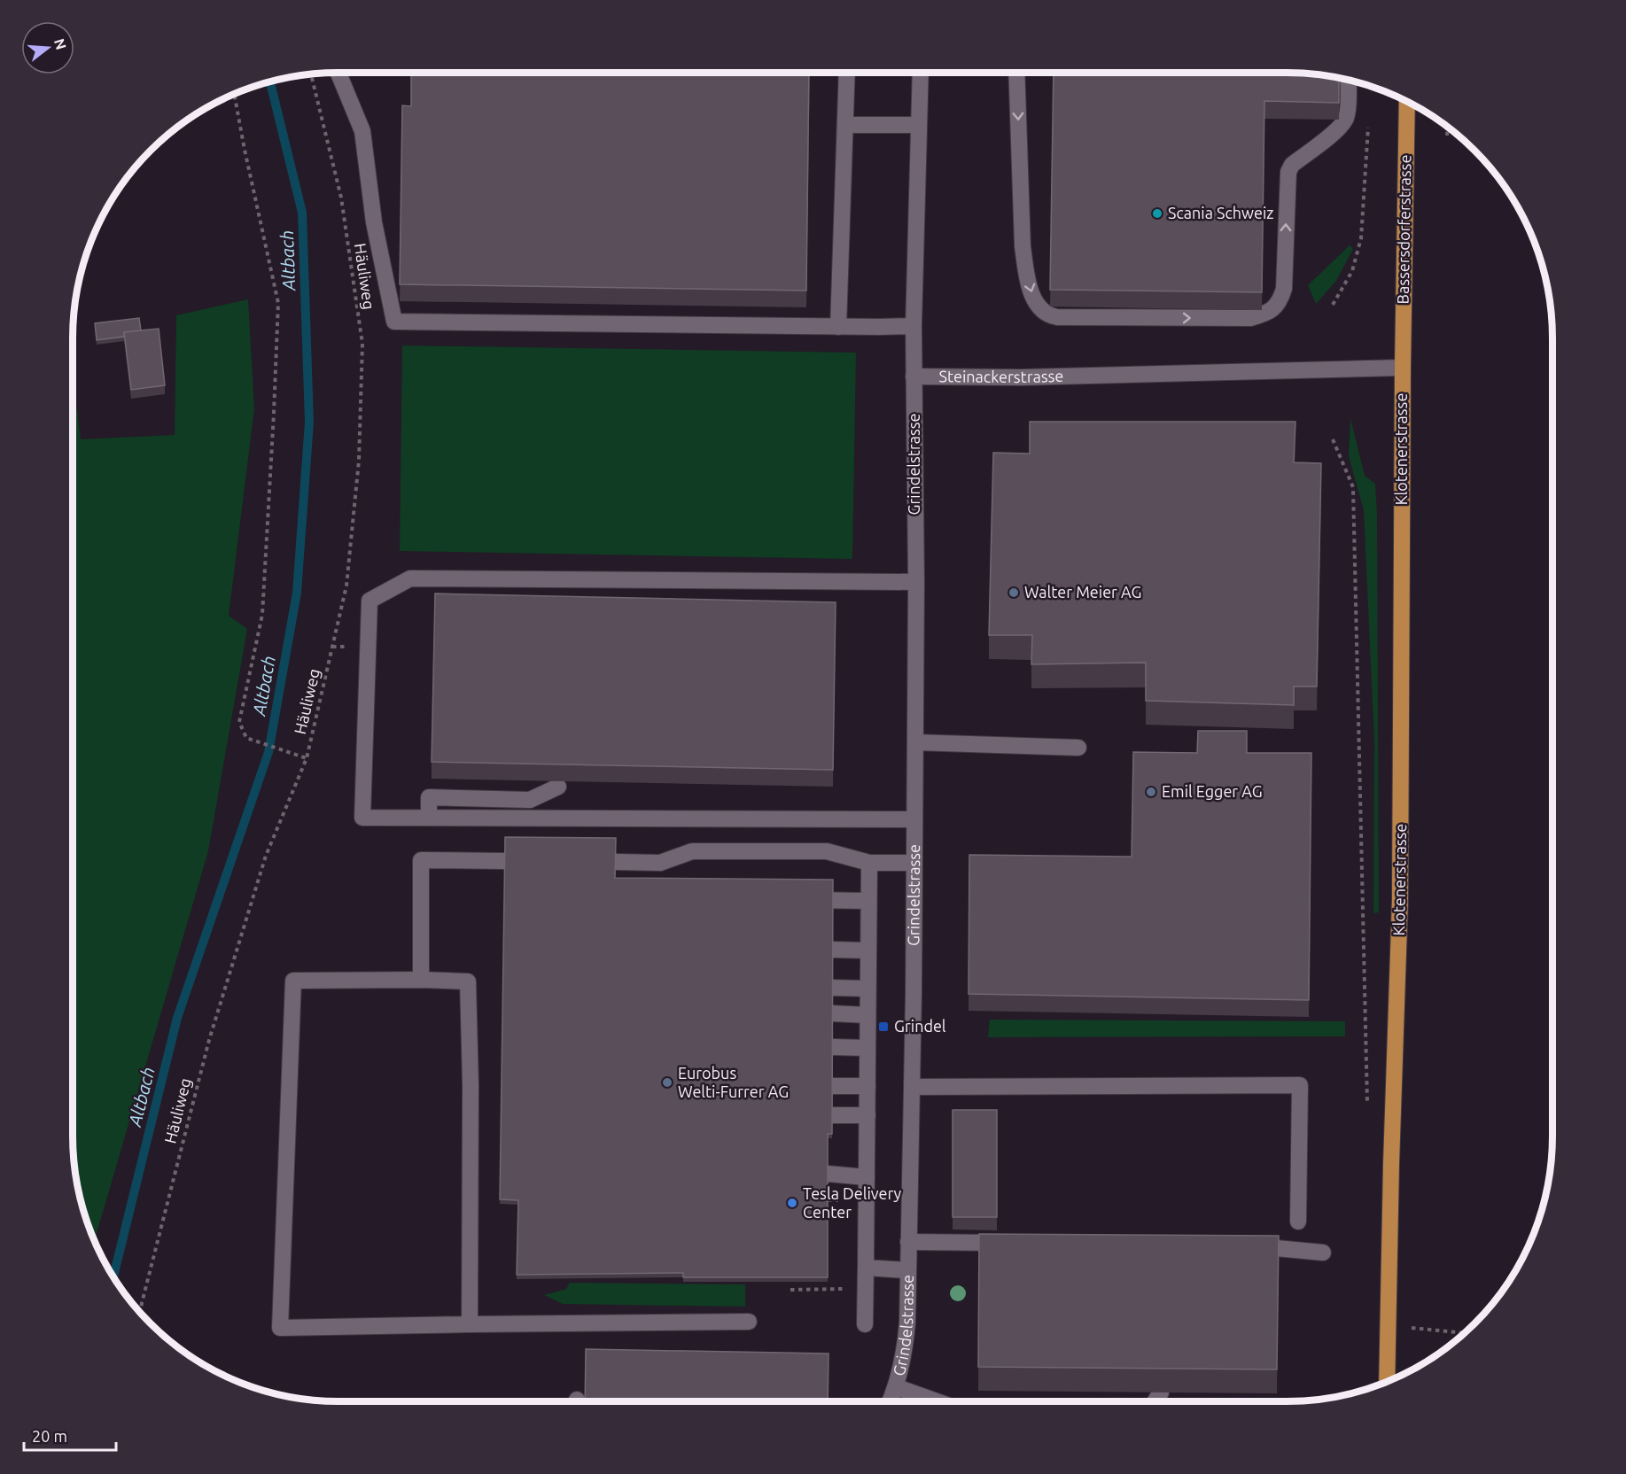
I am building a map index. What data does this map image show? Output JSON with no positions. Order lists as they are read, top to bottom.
{
  "streets": {
    "main road": ["Bassersdorferstrasse", "Klotenerstrasse"],
    "street": ["Steinackerstrasse", "Grindelstrasse"],
    "path": ["Häuliweg"]
  },
  "crossings": [
    ["Bassersdorferstrasse", "Steinackerstrasse"],
    ["Bassersdorferstrasse", "Klotenerstrasse"],
    ["Steinackerstrasse", "Klotenerstrasse"],
    ["Steinackerstrasse", "Grindelstrasse"]
  ],
  "water": ["Altbach"],
  "places": {
    "other": [
      "Scania Schweiz",
      "Walter Meier AG",
      "Emil Egger AG",
      "Eurobus Welti-Furrer AG",
      "Tesla Delivery Center"
    ],
    "transit": ["Grindel"]
  },
  "scale_bar": "20 m",
  "north": "right"
}
